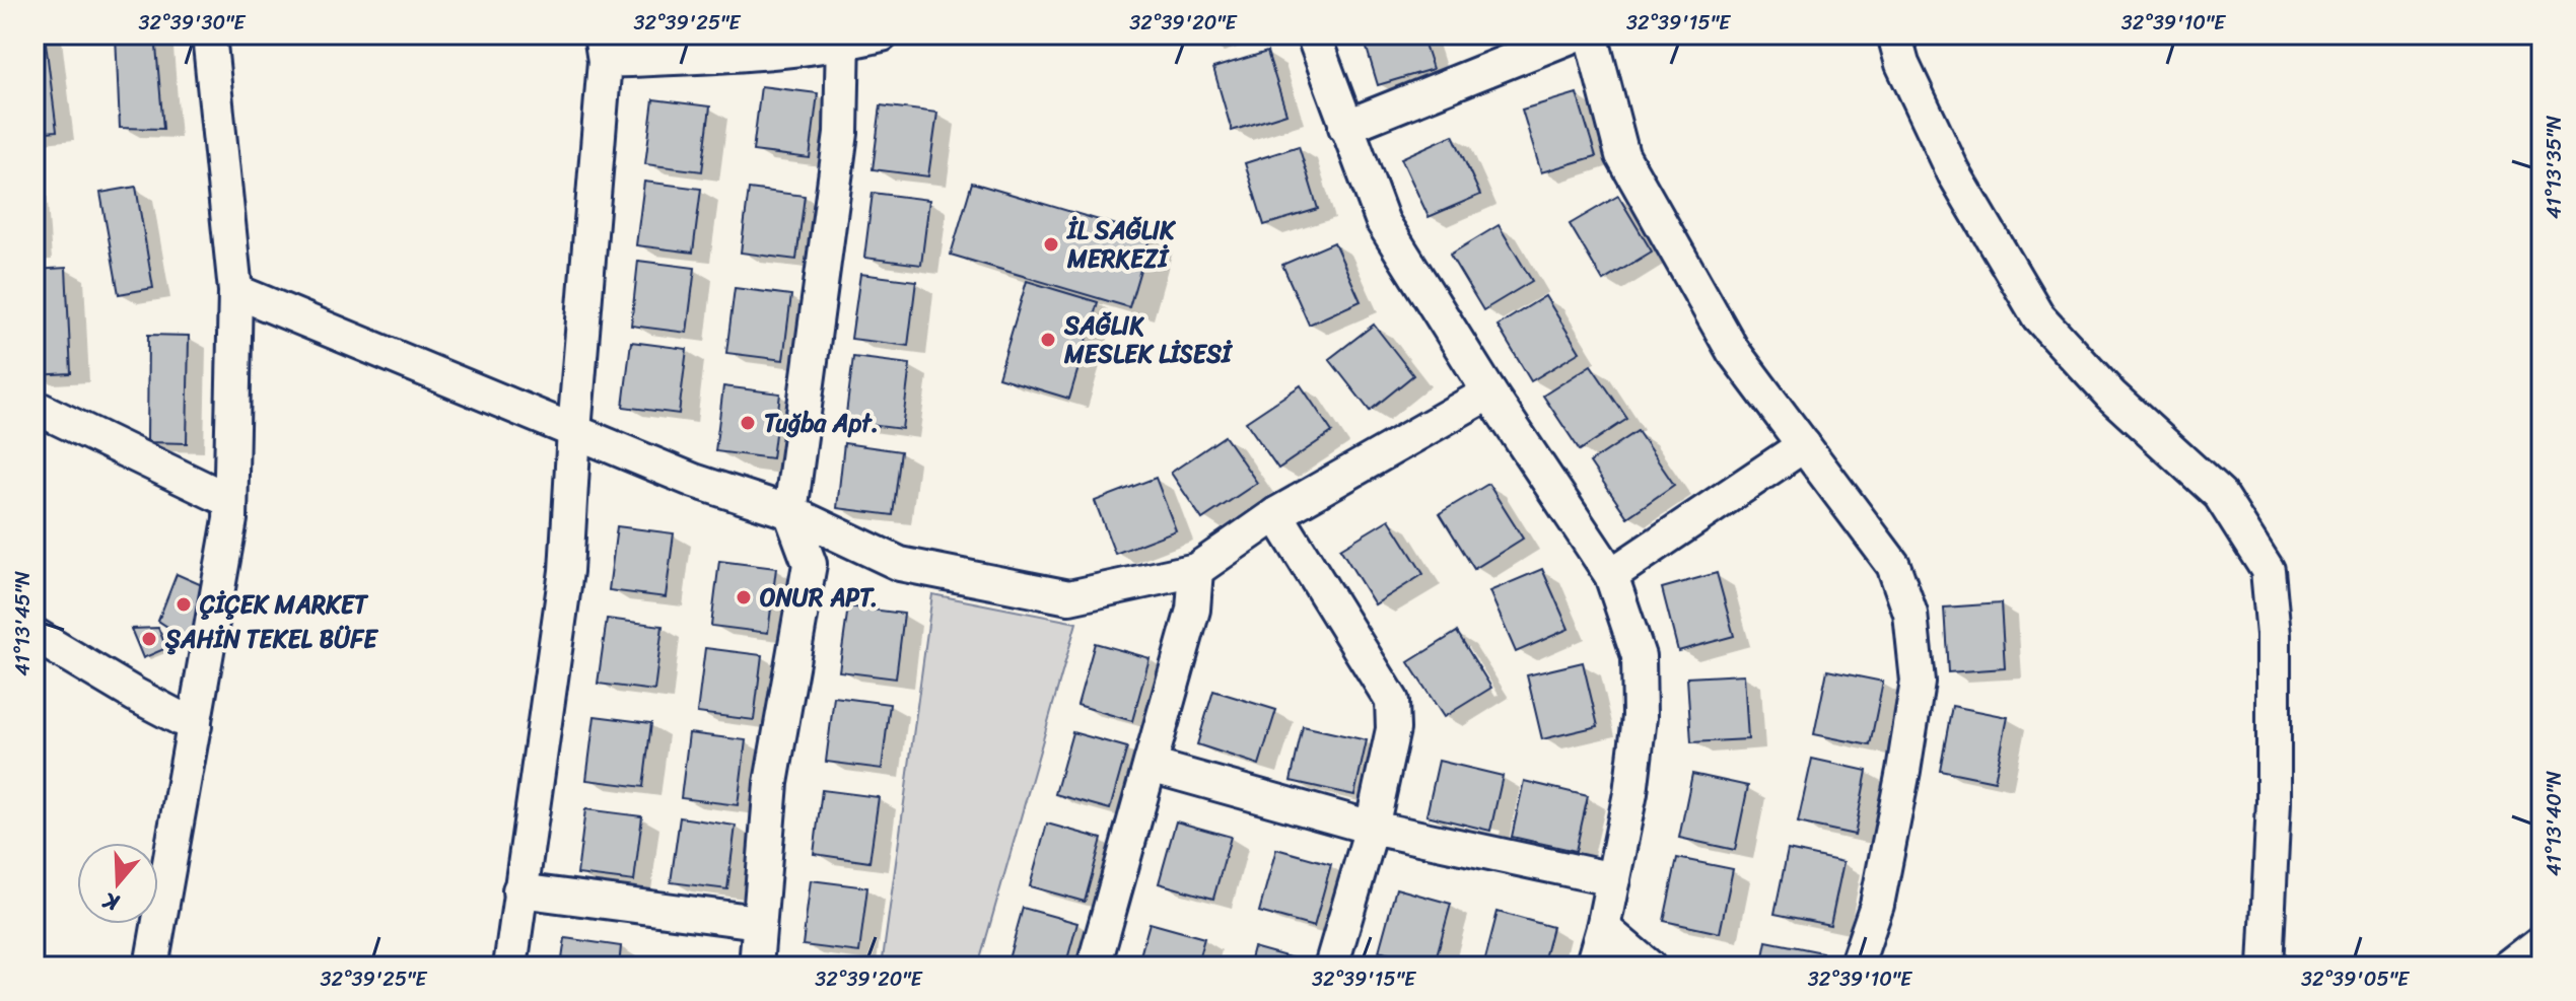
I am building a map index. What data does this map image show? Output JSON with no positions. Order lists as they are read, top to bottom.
{
  "places": [
    "İL SAĞLIK MERKEZİ",
    "SAĞLIK MESLEK LİSESİ",
    "Tuğba Apt.",
    "ONUR APT.",
    "ÇİÇEK MARKET",
    "ŞAHİN TEKEL BÜFE"
  ],
  "north": "bottom",
  "coordinates": [
    "32°39'30\"E",
    "32°39'25\"E",
    "32°39'20\"E",
    "32°39'15\"E",
    "32°39'10\"E",
    "41°13'35\"N",
    "41°13'45\"N",
    "41°13'40\"N",
    "32°39'05\"E"
  ]
}
